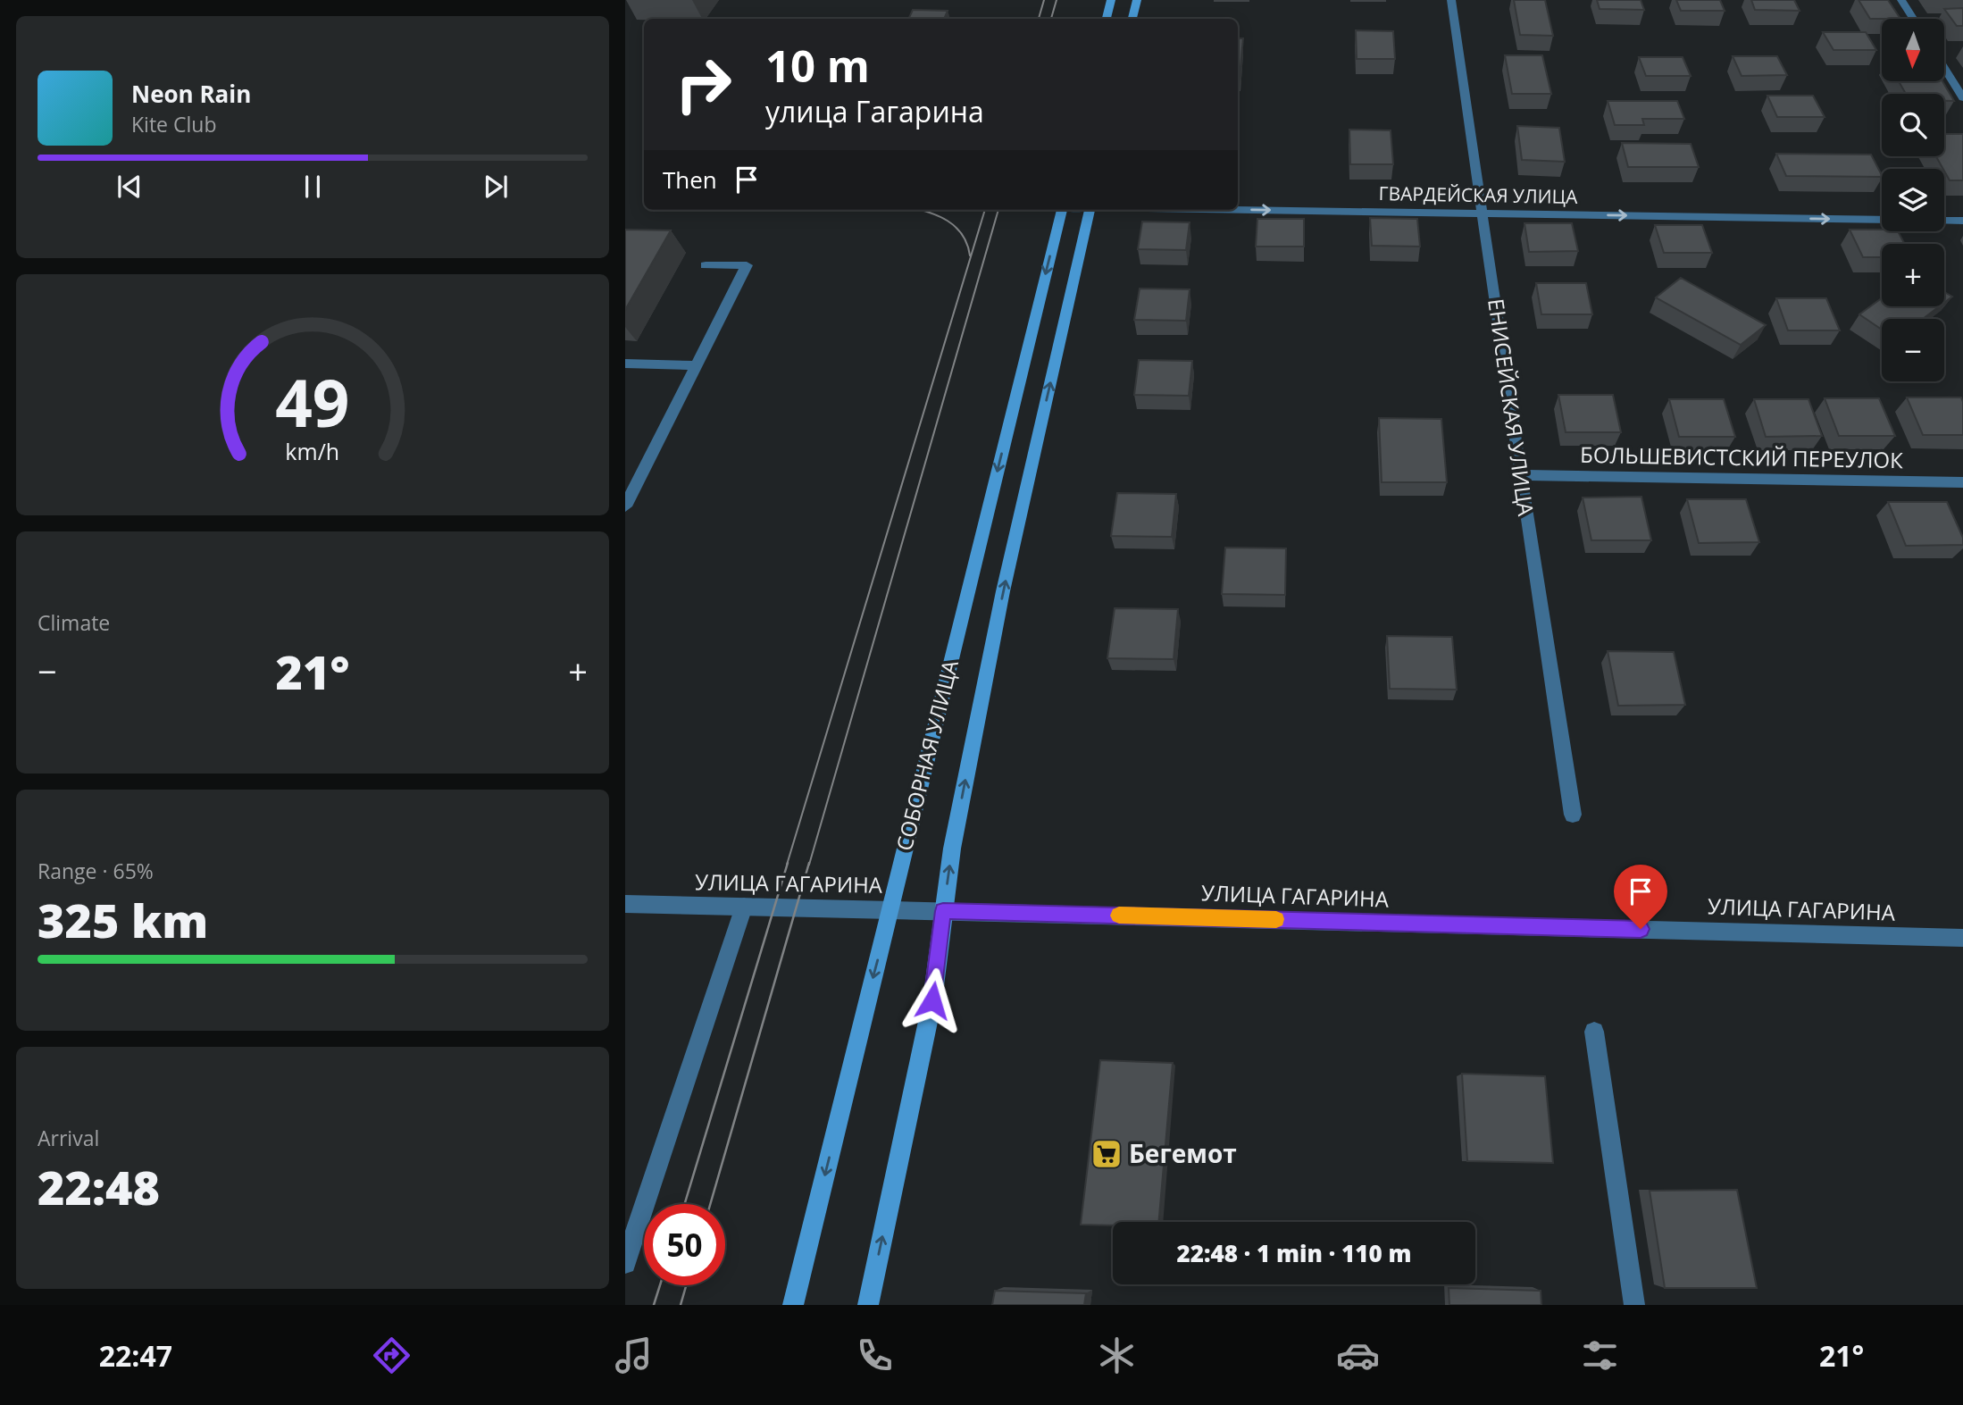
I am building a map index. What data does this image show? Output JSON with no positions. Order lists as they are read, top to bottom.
{
  "streets": {
    "main road": ["СОБОРНАЯ УЛИЦА"],
    "street": [
      "ГВАРДЕЙСКАЯ УЛИЦА",
      "ЕНИСЕЙСКАЯ УЛИЦА",
      "БОЛЬШЕВИСТСКИЙ ПЕРЕУЛОК",
      "УЛИЦА ГАГАРИНА"
    ]
  },
  "crossings": [
    ["ГВАРДЕЙСКАЯ УЛИЦА", "ЕНИСЕЙСКАЯ УЛИЦА"],
    ["ЕНИСЕЙСКАЯ УЛИЦА", "БОЛЬШЕВИСТСКИЙ ПЕРЕУЛОК"],
    ["СОБОРНАЯ УЛИЦА", "УЛИЦА ГАГАРИНА"]
  ],
  "one_way": ["ГВАРДЕЙСКАЯ УЛИЦА"],
  "places": {
    "supermarket": ["Бегемот"]
  },
  "north": "bottom",
  "page": {
    "map_buttons": ["+", "−"],
    "turn": ["10 m", "улица Гагарина"],
    "song": ["Neon Rain", "Kite Club"],
    "then": "Then",
    "tile": [
      "Climate",
      ["Range · 65%", "325 km"],
      ["Arrival", "22:48"]
    ],
    "heat": ["−", "21°", "+"],
    "limit": "50",
    "trip": "22:48 · 1 min · 110 m",
    "tabs": ["22:47", "21°"],
    "gauge": ["49", "km/h"]
  }
}
